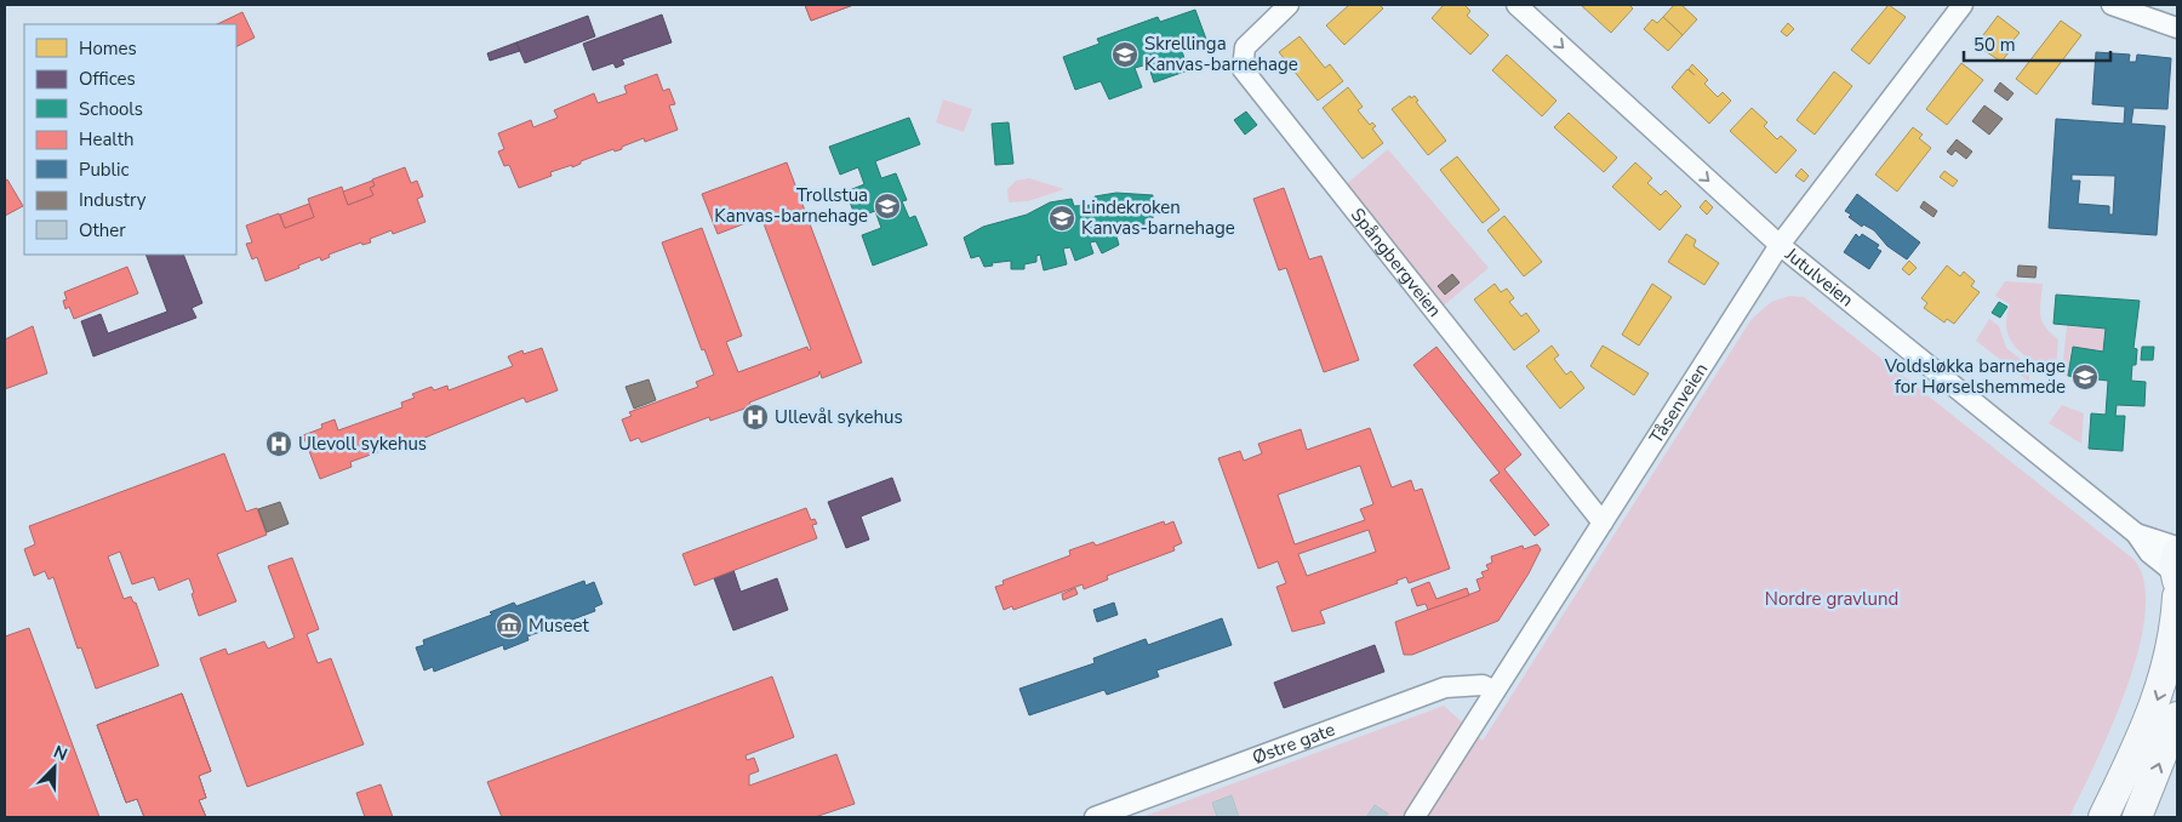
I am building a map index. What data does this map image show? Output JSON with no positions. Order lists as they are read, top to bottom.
{
  "streets": {
    "street": [
      "Spångbergveien",
      "Jutulveien",
      "Tåsenveien",
      "Østre gate"
    ]
  },
  "crossings": [
    ["Spångbergveien", "Tåsenveien"],
    ["Jutulveien", "Tåsenveien"],
    ["Tåsenveien", "Østre gate"]
  ],
  "one_way": ["Jutulveien"],
  "parks": ["Nordre gravlund"],
  "places": {
    "school or university": [
      "Skrellinga Kanvas-barnehage",
      "Trollstua Kanvas-barnehage",
      "Lindekroken Kanvas-barnehage",
      "Voldsløkka barnehage for Hørselshemmede"
    ],
    "hospital": ["Ullevål sykehus", "Ulevoll sykehus"],
    "museum": ["Museet"]
  },
  "legend": [
    "Homes",
    "Offices",
    "Schools",
    "Health",
    "Public",
    "Industry",
    "Other"
  ],
  "scale_bar": "50 m",
  "north": "top right"
}
